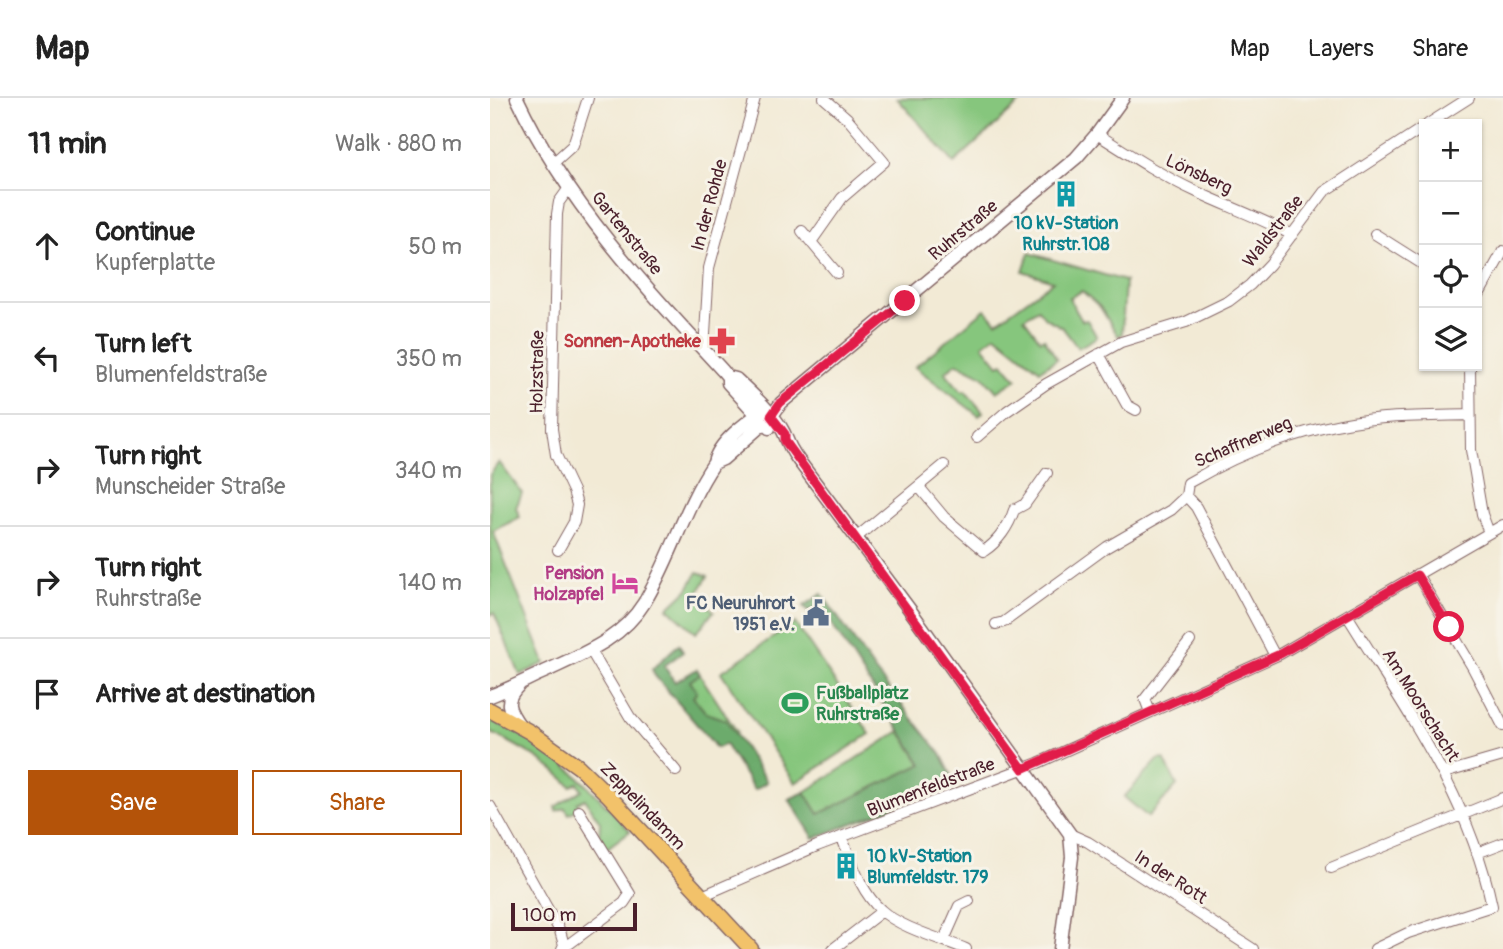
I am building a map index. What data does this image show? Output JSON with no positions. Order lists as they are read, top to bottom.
{
  "streets": {
    "main road": ["Zeppelindamm"],
    "street": [
      "Lönsberg",
      "In der Rohde",
      "Ruhrstraße",
      "Waldstraße",
      "Gartenstraße",
      "Holzstraße",
      "Schaffnerweg",
      "Am Moorschacht",
      "Blumenfeldstraße",
      "In der Rott"
    ]
  },
  "crossings": [
    ["Lönsberg", "Ruhrstraße"],
    ["Lönsberg", "Waldstraße"],
    ["In der Rohde", "Gartenstraße"],
    ["Ruhrstraße", "Gartenstraße"],
    ["Gartenstraße", "Holzstraße"],
    ["Gartenstraße", "Blumenfeldstraße"],
    ["Gartenstraße", "In der Rott"],
    ["Am Moorschacht", "Blumenfeldstraße"],
    ["Blumenfeldstraße", "Zeppelindamm"]
  ],
  "places": {
    "building": ["10 kV-Station Ruhrstr.108", "10 kV-Station Blumfeldstr. 179"],
    "pharmacy": ["Sonnen-Apotheke"],
    "hotel": ["Pension Holzapfel"],
    "public building": ["FC Neuruhrort 1951 e.V."],
    "sports": ["Fußballplatz Ruhrstraße"]
  },
  "scale_bar": "100 m",
  "page": {
    "header": "Map",
    "nav": ["Map", "Layers", "Share"],
    "heading": ["11 min", "Walk · 880 m"],
    "map_buttons": ["+", "−"],
    "list": [
      ["Continue", "Kupferplatte", "50 m"],
      ["Turn left", "Blumenfeldstraße", "350 m"],
      ["Turn right", "Munscheider Straße", "340 m"],
      ["Turn right", "Ruhrstraße", "140 m"],
      "Arrive at destination"
    ],
    "buttons": ["Save", "Share"],
    "scale": "100 m"
  }
}
